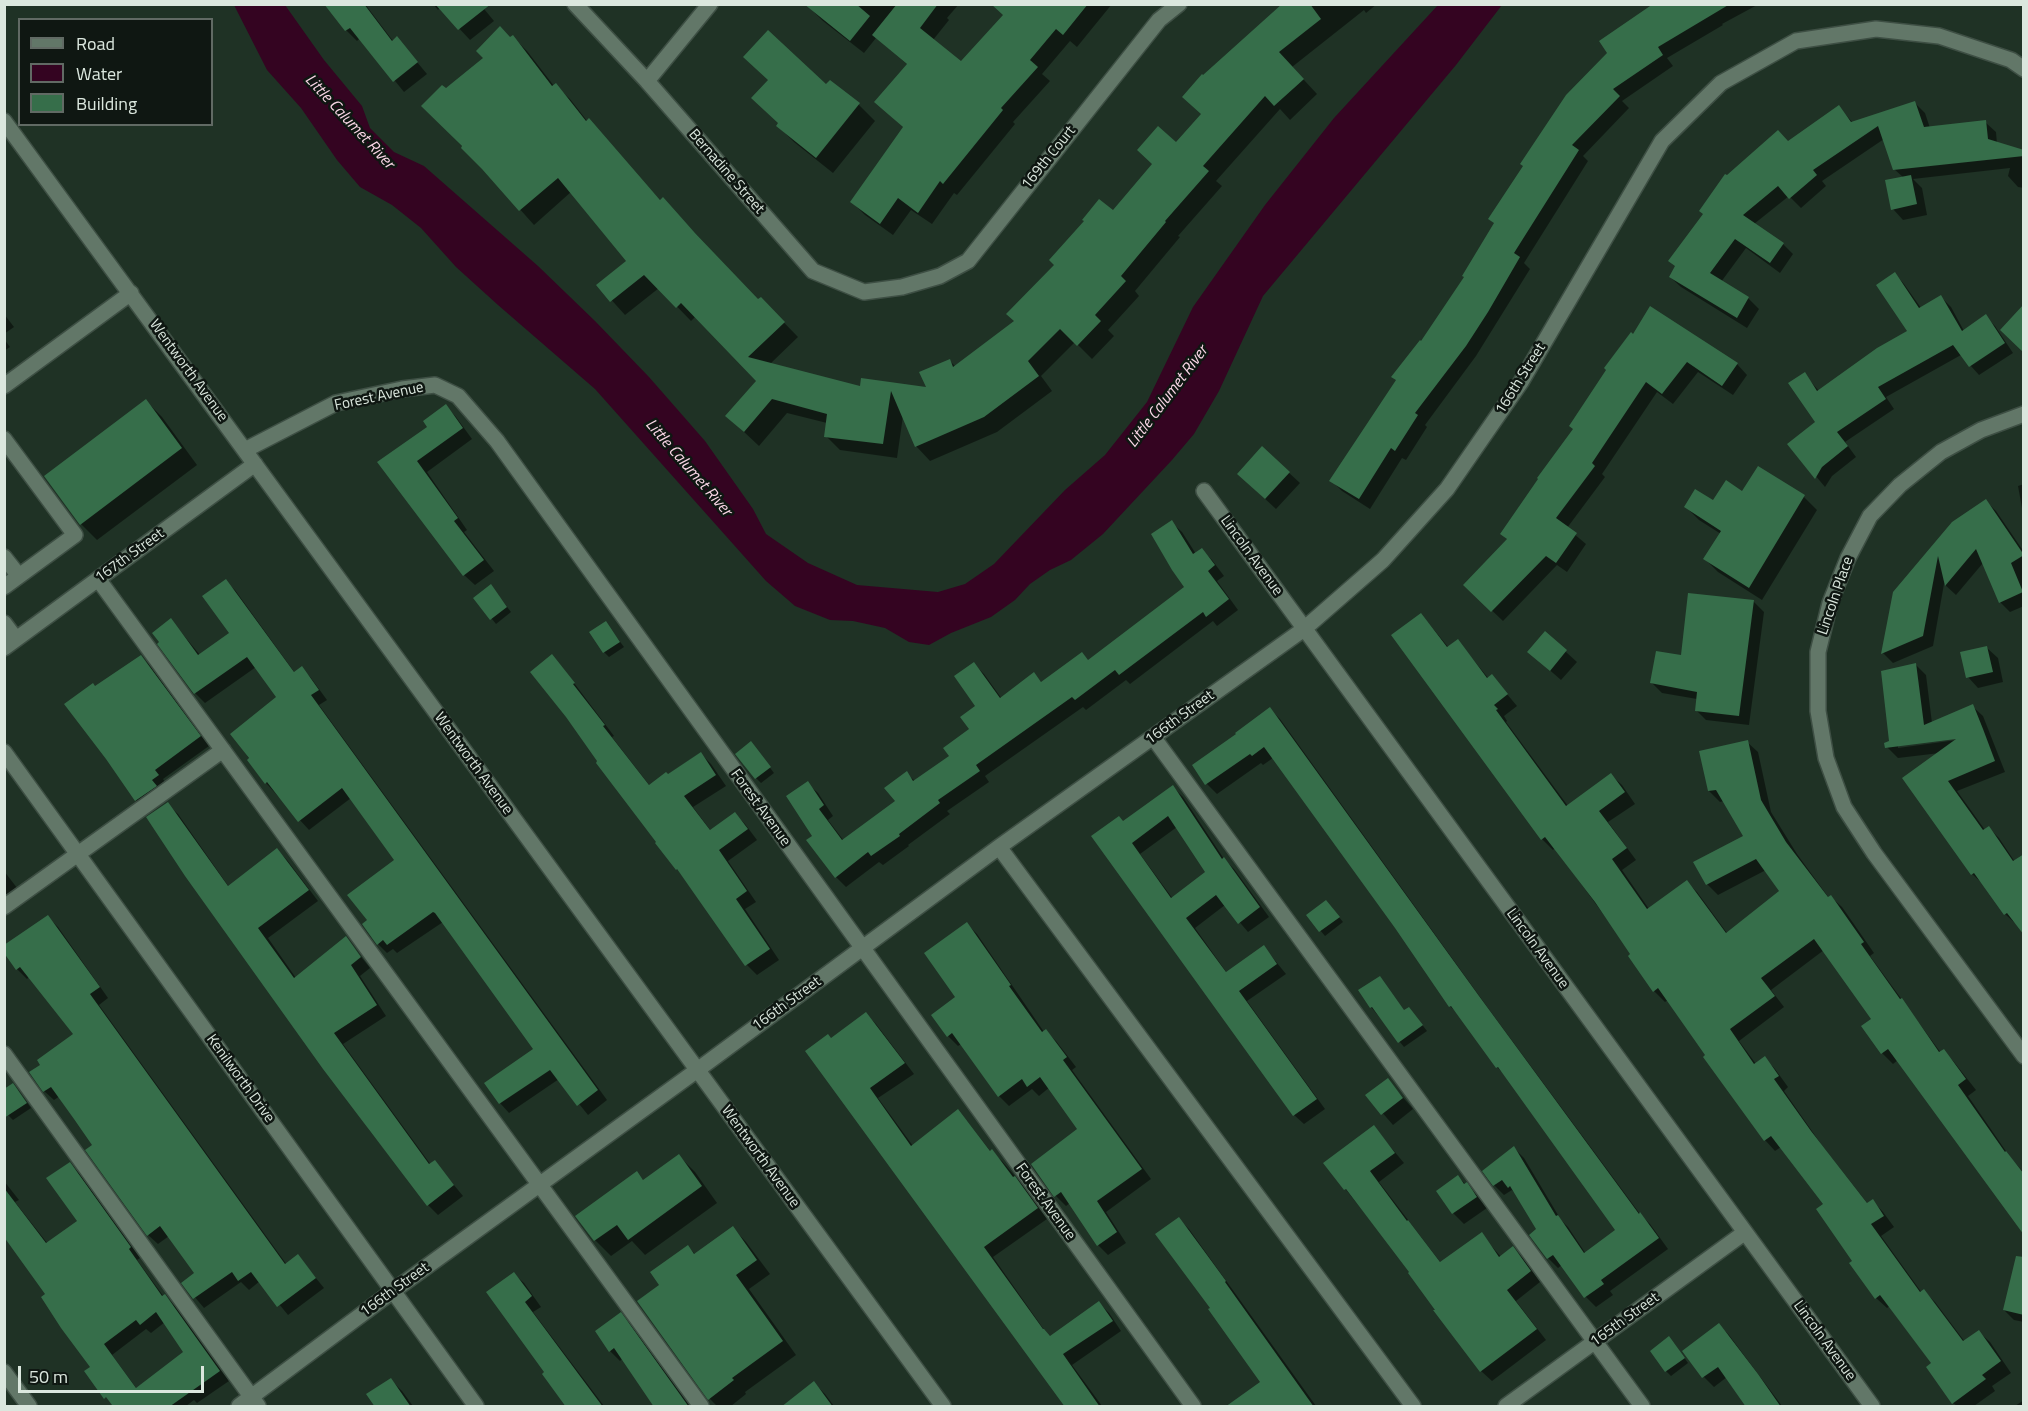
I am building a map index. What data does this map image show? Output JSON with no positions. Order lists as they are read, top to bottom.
{
  "streets": {
    "street": [
      "169th Court",
      "Bernadine Street",
      "Wentworth Avenue",
      "166th Street",
      "Forest Avenue",
      "167th Street",
      "Lincoln Avenue",
      "Lincoln Place",
      "Kenilworth Drive",
      "165th Street"
    ]
  },
  "crossings": [
    ["169th Court", "Bernadine Street"],
    ["Wentworth Avenue", "166th Street"],
    ["Wentworth Avenue", "Forest Avenue"],
    ["Wentworth Avenue", "167th Street"],
    ["166th Street", "Forest Avenue"],
    ["166th Street", "Lincoln Avenue"],
    ["166th Street", "Kenilworth Drive"],
    ["Lincoln Avenue", "165th Street"]
  ],
  "water": ["Little Calumet River"],
  "legend": ["Road", "Water", "Building"],
  "scale_bar": "50 m"
}
